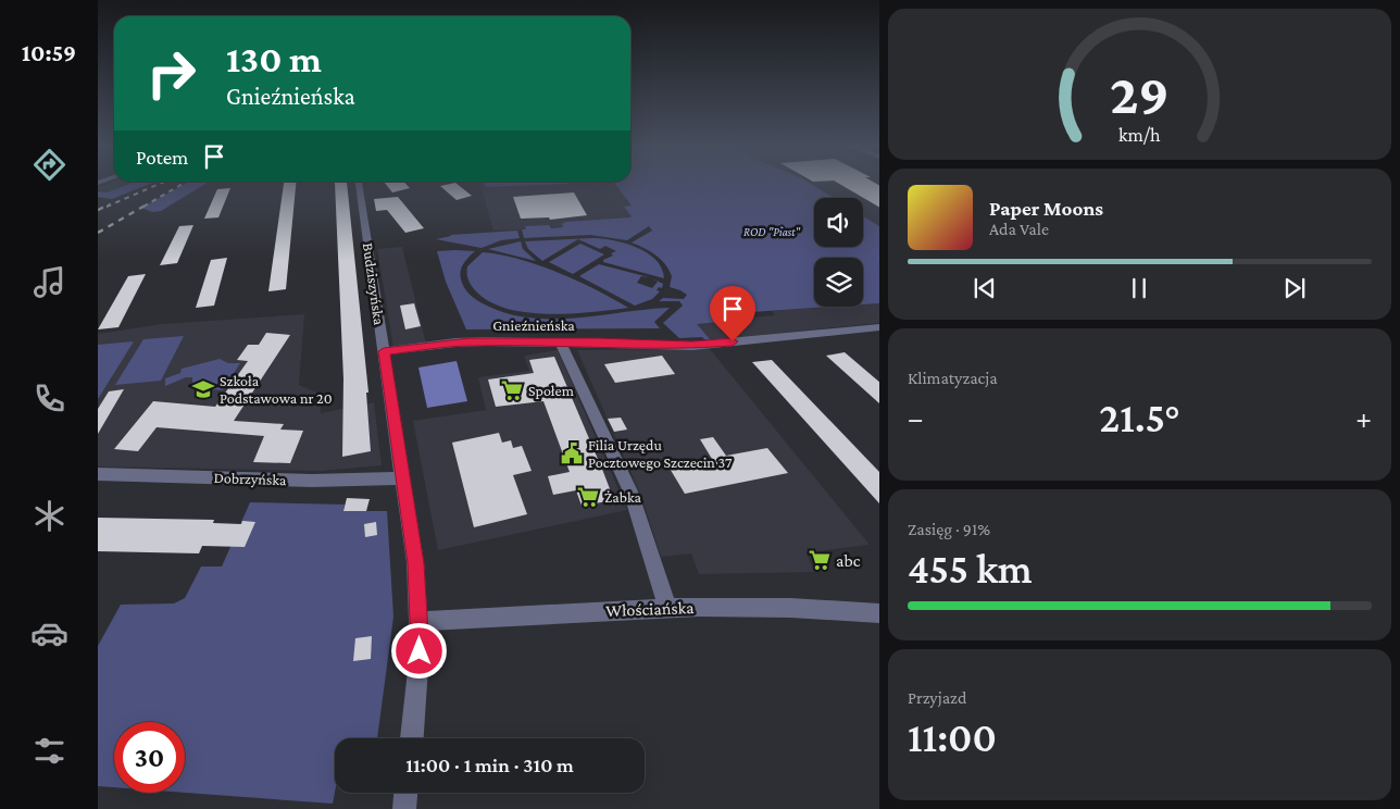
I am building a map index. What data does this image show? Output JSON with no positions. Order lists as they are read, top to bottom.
{
  "streets": {
    "street": [
      "Budziszyńska",
      "Gnieźnieńska",
      "Dobrzyńska",
      "Włościańska"
    ]
  },
  "crossings": [
    ["Budziszyńska", "Gnieźnieńska"],
    ["Budziszyńska", "Dobrzyńska"],
    ["Budziszyńska", "Włościańska"]
  ],
  "parks": ["ROD \"Piast\""],
  "places": {
    "school or university": ["Szkoła Podstawowa nr 20"],
    "supermarket": ["Społem", "Żabka", "abc"],
    "public building": ["Filia Urzędu Pocztowego Szczecin 37"]
  },
  "page": {
    "tabs": "10:59",
    "turn": ["130 m", "Gnieźnieńska"],
    "then": "Potem",
    "song": ["Paper Moons", "Ada Vale"],
    "tile": [
      "Klimatyzacja",
      ["Zasięg · 91%", "455 km"],
      ["Przyjazd", "11:00"]
    ],
    "heat": ["−", "21.5°", "+"],
    "limit": "30",
    "trip": "11:00 · 1 min · 310 m",
    "gauge": ["29", "km/h"]
  }
}
